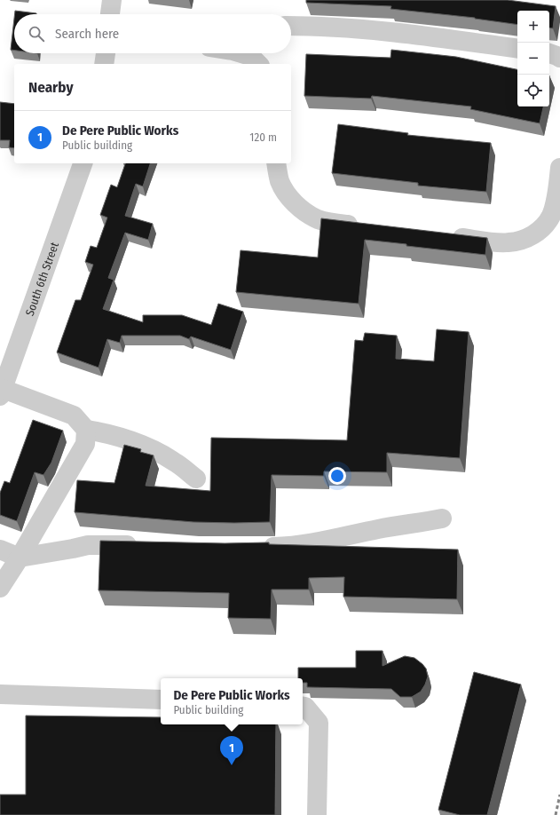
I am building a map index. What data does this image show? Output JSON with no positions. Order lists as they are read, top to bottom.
{
  "streets": {
    "street": ["South 6th Street"]
  },
  "page": {
    "map_buttons": ["+", "−"],
    "search": "Search here",
    "heading": "Nearby",
    "list": [
      {
        "mark": "1",
        "name": "De Pere Public Works",
        "note": "Public building",
        "value": "120 m"
      }
    ],
    "popup": ["De Pere Public Works", "Public building"],
    "pins": "1"
  }
}
